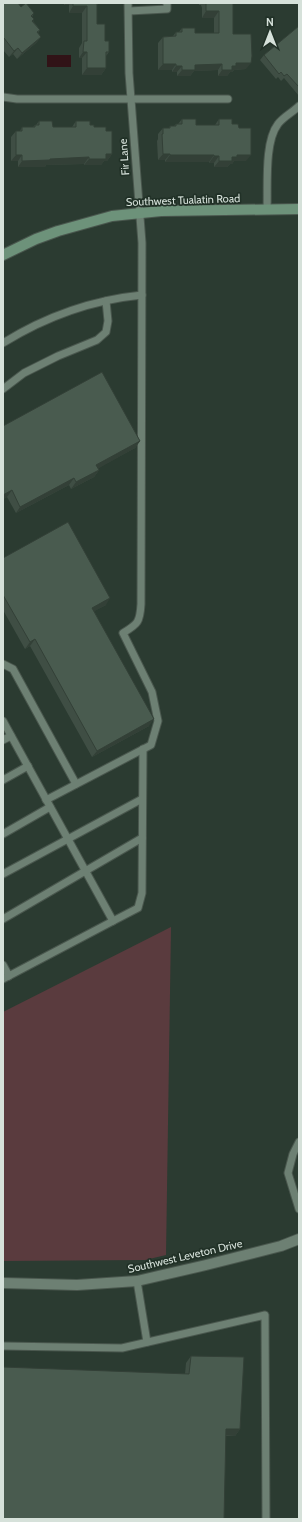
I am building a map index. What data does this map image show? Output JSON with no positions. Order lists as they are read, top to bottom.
{
  "streets": {
    "main road": ["Southwest Tualatin Road"],
    "street": ["Southwest Leveton Drive"],
    "lane": ["Fir Lane"]
  },
  "crossings": [
    ["Fir Lane", "Southwest Tualatin Road"]
  ],
  "north": "top"
}
